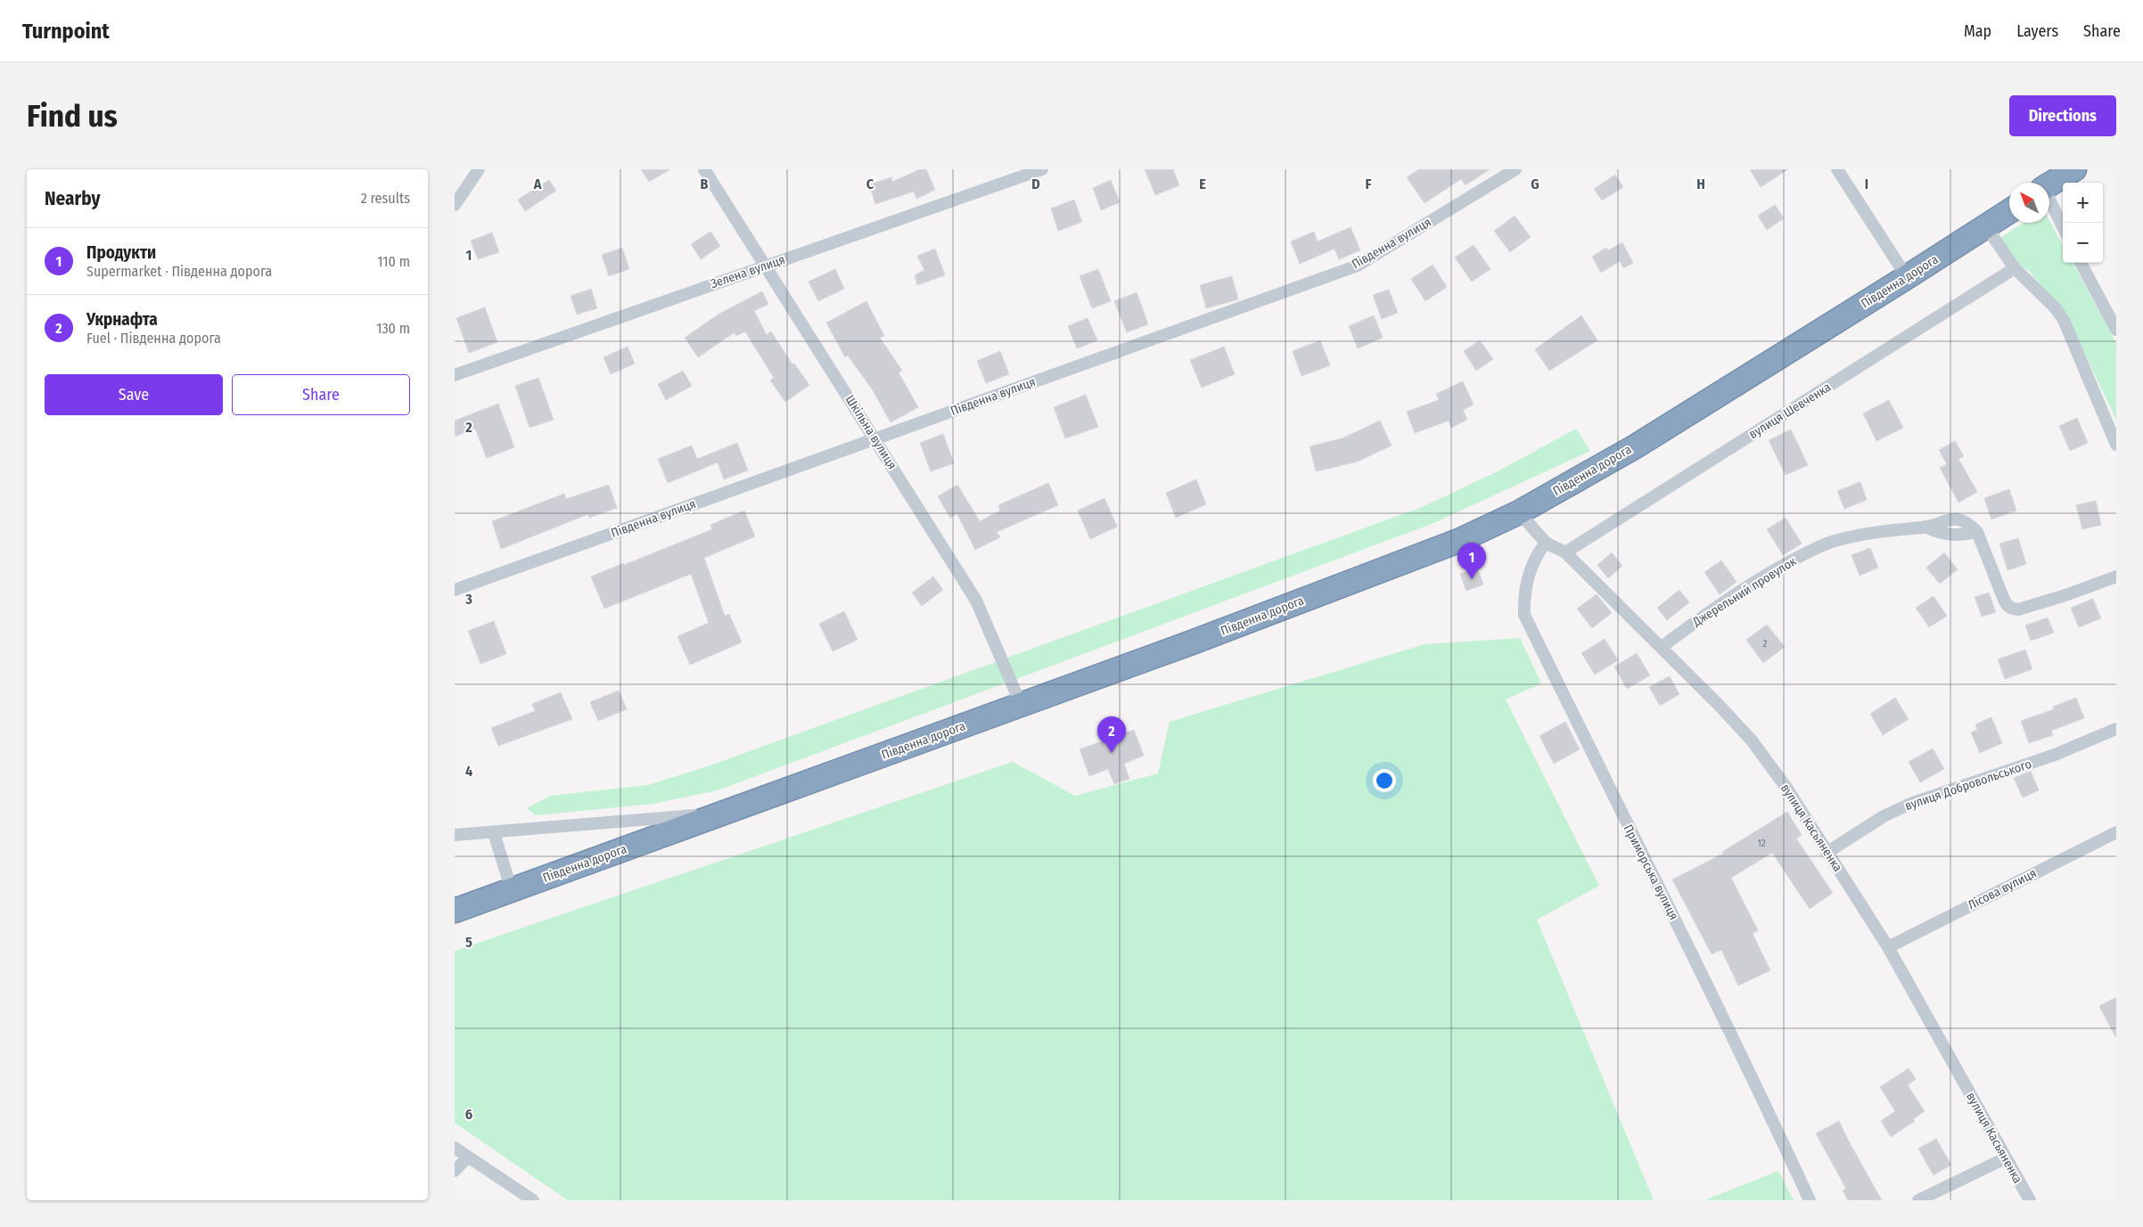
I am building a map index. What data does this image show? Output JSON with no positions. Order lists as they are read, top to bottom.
{
  "streets": {
    "highway": ["Південна дорога"],
    "street": [
      "Південна вулиця",
      "Зелена вулиця",
      "вулиця Шевченка",
      "Шкільна вулиця",
      "Джерельний провулок",
      "вулиця Добровольського",
      "вулиця Касьяненка",
      "Приморська вулиця",
      "Лісова вулиця"
    ]
  },
  "crossings": [
    ["Південна вулиця", "Шкільна вулиця"],
    ["Зелена вулиця", "Шкільна вулиця"],
    ["Південна дорога", "Шкільна вулиця"],
    ["Південна дорога", "вулиця Касьяненка"],
    ["вулиця Шевченка", "вулиця Касьяненка"],
    ["Джерельний провулок", "вулиця Касьяненка"],
    ["вулиця Добровольського", "вулиця Касьяненка"],
    ["вулиця Касьяненка", "Приморська вулиця"],
    ["вулиця Касьяненка", "Лісова вулиця"]
  ],
  "house_numbers": ["2", "12"],
  "north": "top left",
  "page": {
    "header": "Turnpoint",
    "nav": ["Map", "Layers", "Share"],
    "buttons": [
      "Directions",
      ["Save", "Share"]
    ],
    "title": "Find us",
    "heading": ["Nearby", "2 results"],
    "map_buttons": ["+", "−"],
    "list": [
      {
        "mark": "1",
        "name": "Продукти",
        "note": "Supermarket · Південна дорога",
        "value": "110 m"
      },
      {
        "mark": "2",
        "name": "Укрнафта",
        "note": "Fuel · Південна дорога",
        "value": "130 m"
      }
    ],
    "pins": ["1", "2"]
  },
  "grid": {
    "columns": [
      "A",
      "B",
      "C",
      "D",
      "E",
      "F",
      "G",
      "H",
      "I"
    ],
    "rows": [
      "1",
      "2",
      "3",
      "4",
      "5",
      "6"
    ]
  }
}
